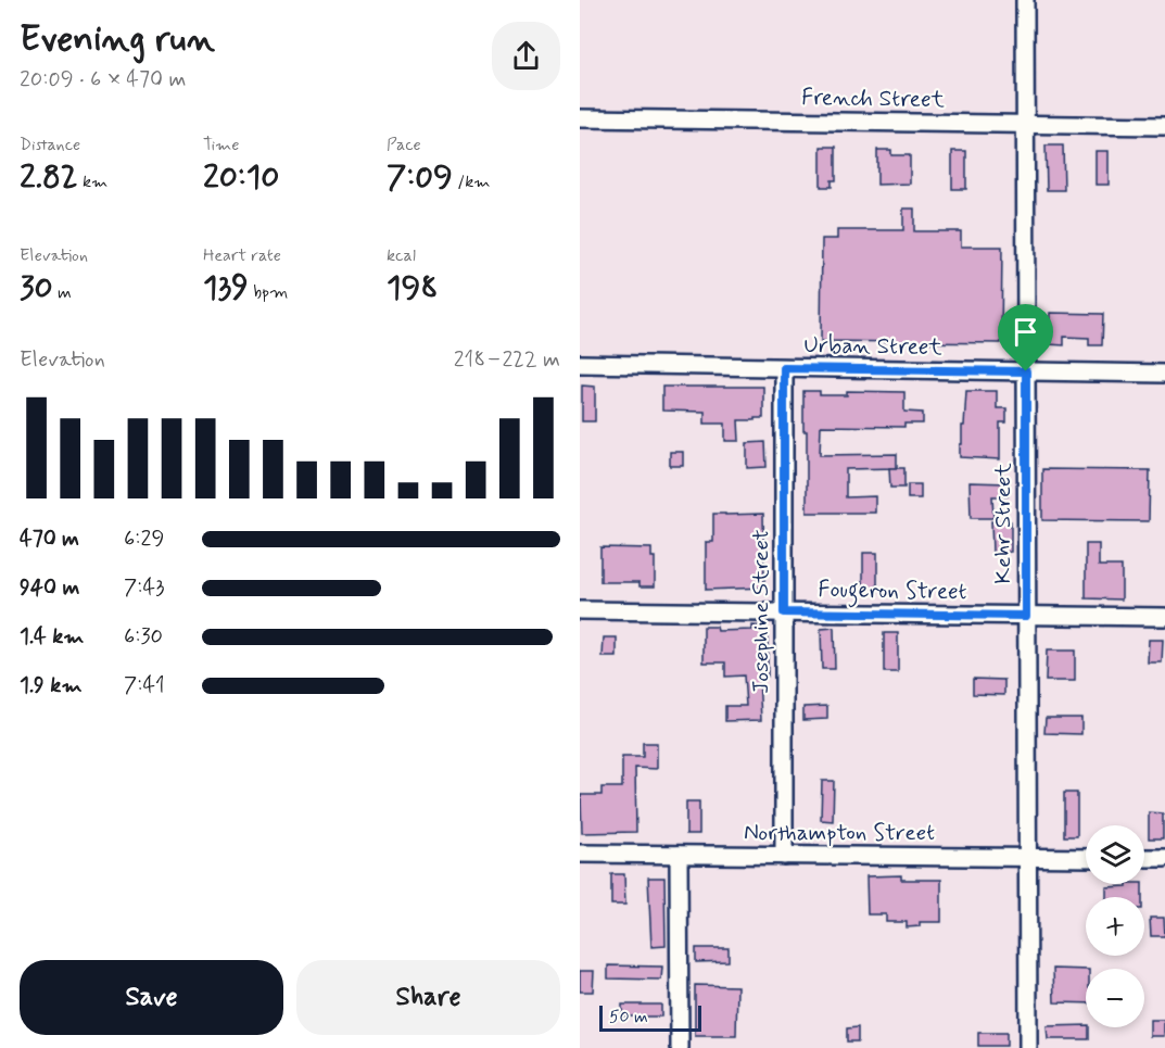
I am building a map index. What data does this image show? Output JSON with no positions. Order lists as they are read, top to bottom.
{
  "streets": {
    "street": [
      "French Street",
      "Urban Street",
      "Kehr Street",
      "Fougeron Street",
      "Josephine Street",
      "Northampton Street"
    ]
  },
  "crossings": [
    ["French Street", "Kehr Street"],
    ["Urban Street", "Kehr Street"],
    ["Urban Street", "Josephine Street"],
    ["Kehr Street", "Fougeron Street"],
    ["Kehr Street", "Northampton Street"],
    ["Fougeron Street", "Josephine Street"],
    ["Josephine Street", "Northampton Street"]
  ],
  "scale_bar": "50 m",
  "page": {
    "heading": ["Evening run", "20:09 · 6 × 470 m"],
    "stats": [
      ["Distance", "2.82 km"],
      ["Time", "20:10"],
      ["Pace", "7:09 /km"],
      ["Elevation", "30 m"],
      ["Heart rate", "139 bpm"],
      ["kcal", "198"]
    ],
    "chart": ["Elevation", "218–222 m"],
    "list": [
      {
        "name": "470 m",
        "note": "6:29"
      },
      {
        "name": "940 m",
        "note": "7:43"
      },
      {
        "name": "1.4 km",
        "note": "6:30"
      },
      {
        "name": "1.9 km",
        "note": "7:41"
      }
    ],
    "map_buttons": ["+", "−"],
    "buttons": ["Save", "Share"],
    "scale": "50 m"
  }
}
